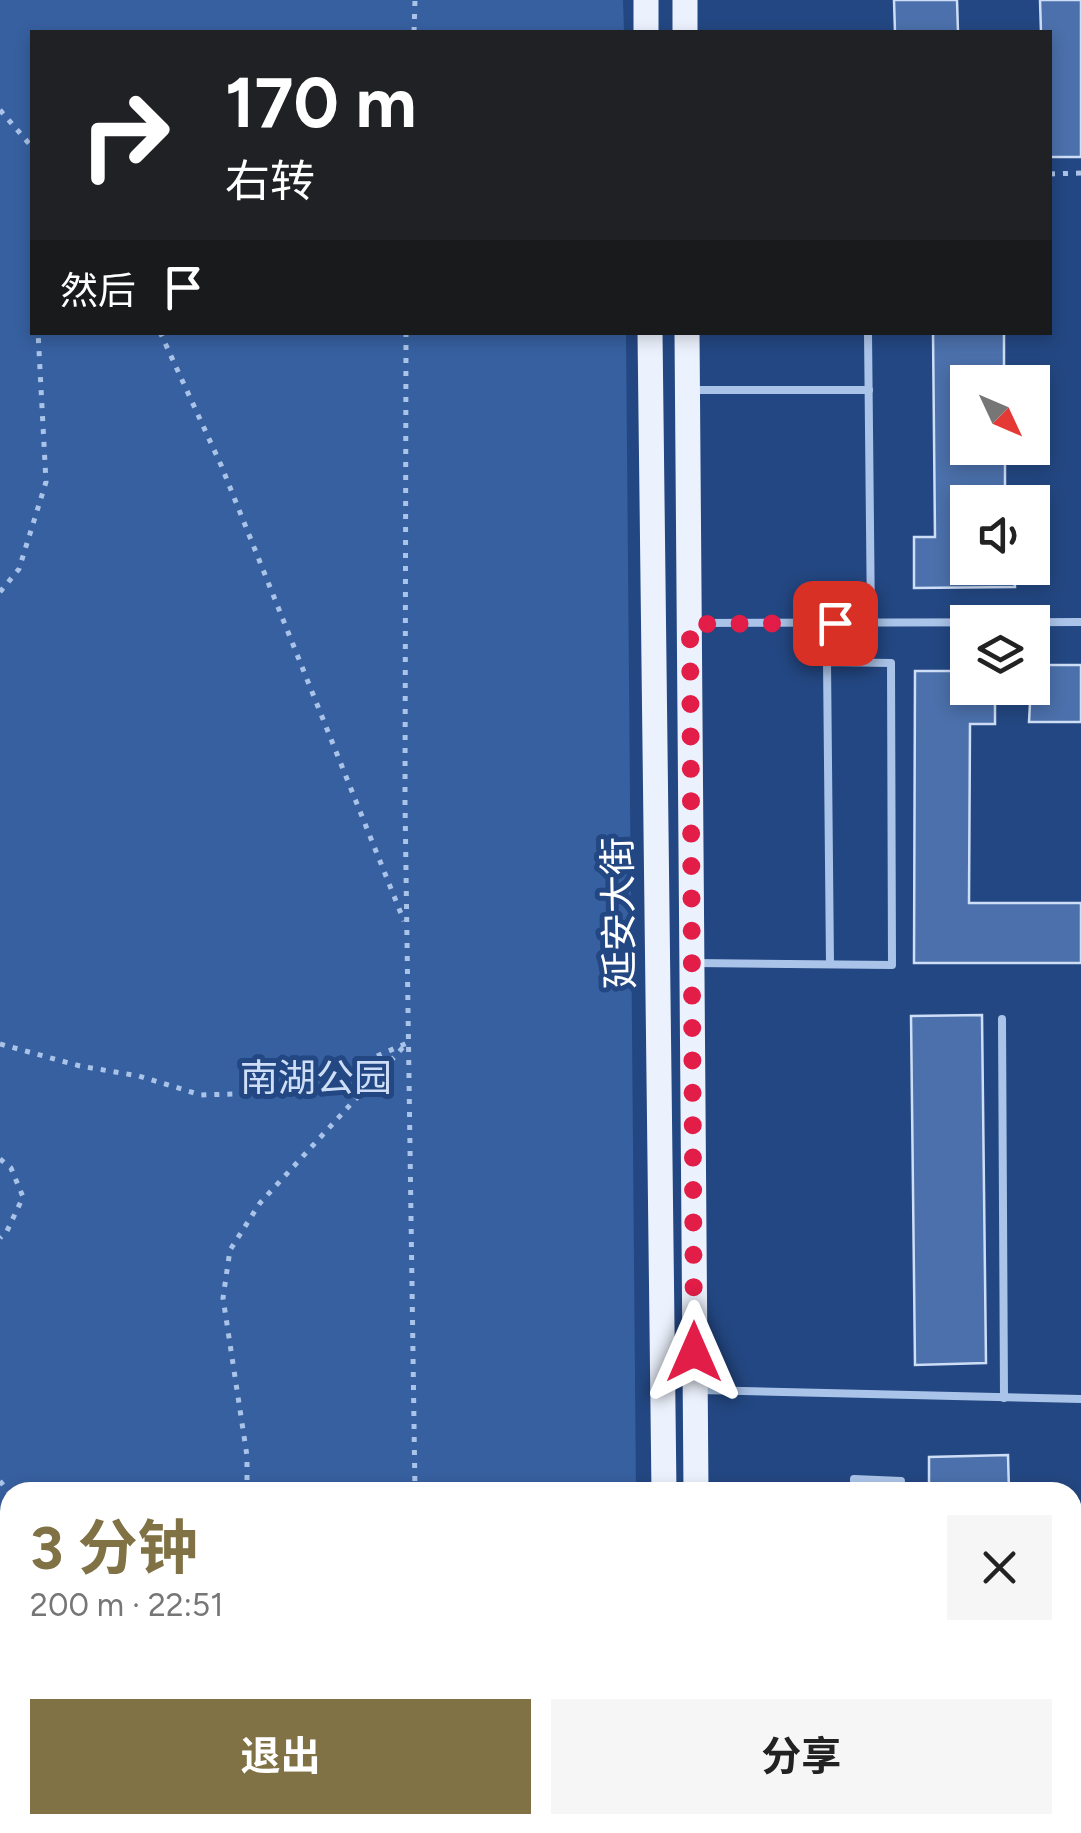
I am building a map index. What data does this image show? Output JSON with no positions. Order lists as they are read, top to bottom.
{
  "streets": {
    "main road": ["延安大街"]
  },
  "parks": ["南湖公园"],
  "north": "bottom right",
  "page": {
    "turn": ["170 m", "右转"],
    "then": "然后",
    "heading": ["3 分钟", "200 m · 22:51"],
    "buttons": ["退出", "分享"]
  }
}
